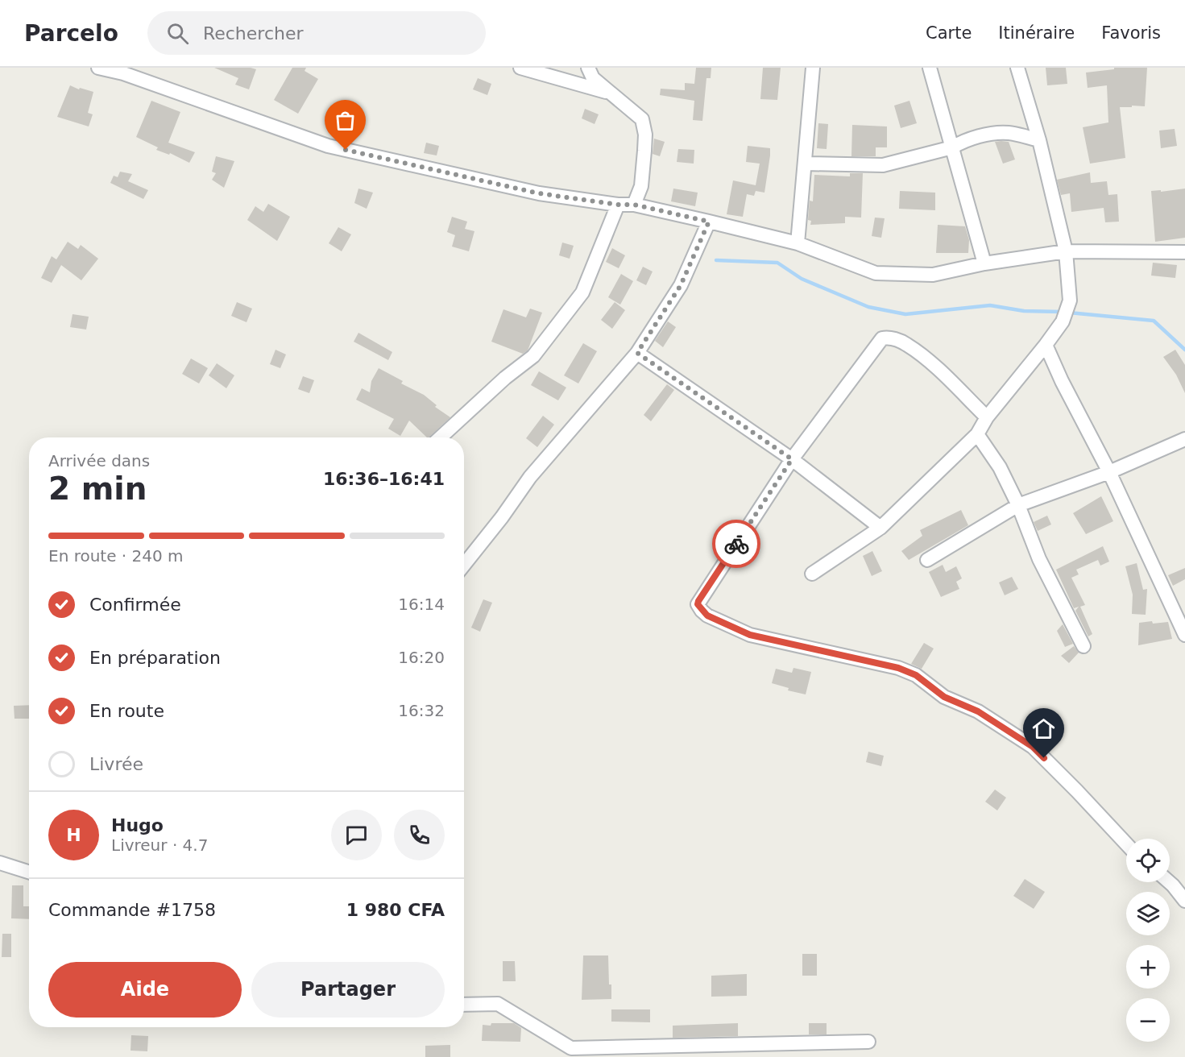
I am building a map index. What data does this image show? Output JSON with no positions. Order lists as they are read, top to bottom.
{
  "page": {
    "header": "Parcelo",
    "search": "Rechercher",
    "nav": ["Carte", "Itinéraire", "Favoris"],
    "heading": ["2 min", "Arrivée dans", "16:36–16:41"],
    "panel": [
      "Hugo",
      "Livreur · 4.7",
      "Commande #1758",
      "1 980 CFA"
    ],
    "bar": "En route · 240 m",
    "list": [
      ["Confirmée", "16:14"],
      ["En préparation", "16:20"],
      ["En route", "16:32"],
      "Livrée"
    ],
    "round": "H",
    "map_buttons": ["+", "−"],
    "buttons": ["Aide", "Partager"]
  }
}
